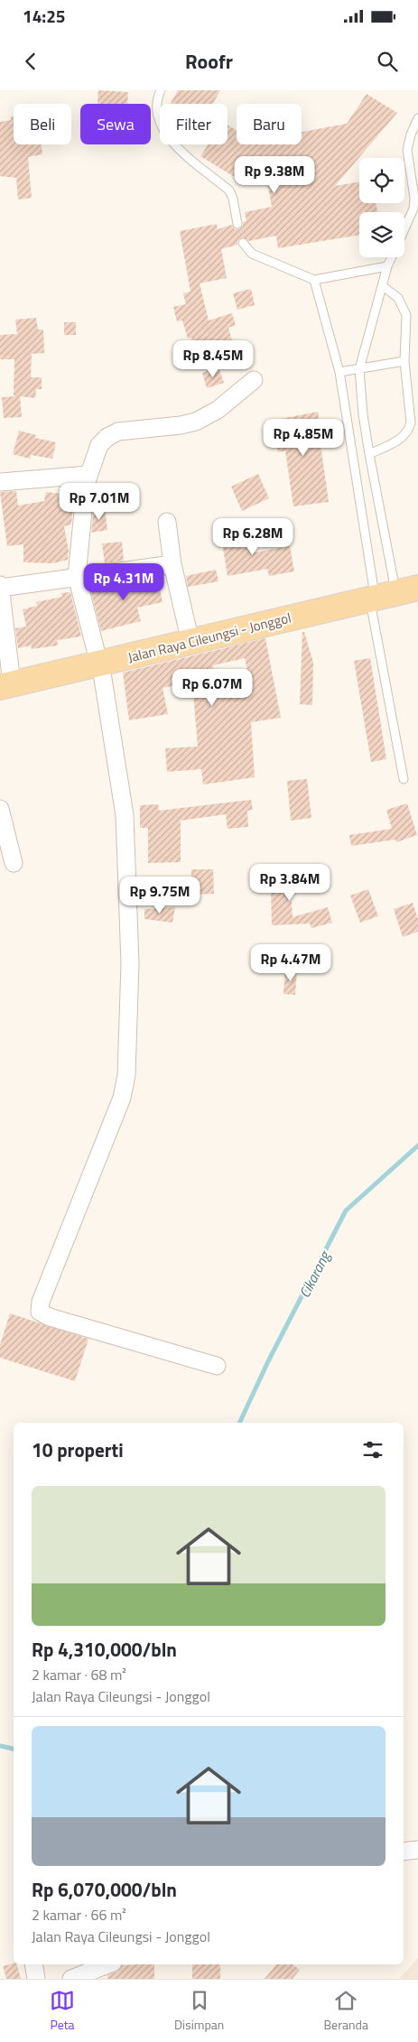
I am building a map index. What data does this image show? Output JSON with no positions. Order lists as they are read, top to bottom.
{
  "streets": {
    "main road": ["Jalan Raya Cileungsi - Jonggol"]
  },
  "water": ["Cikarang"],
  "page": {
    "status": "14:25",
    "header": "Roofr",
    "chip": [
      "Beli",
      "Sewa",
      "Filter",
      "Baru"
    ],
    "price": [
      "Rp 9.38M",
      "Rp 8.45M",
      "Rp 4.85M",
      "Rp 7.01M",
      "Rp 6.28M",
      "Rp 4.31M",
      "Rp 6.07M",
      "Rp 3.84M",
      "Rp 9.75M",
      "Rp 4.47M"
    ],
    "heading": "10 properti",
    "list": [
      {
        "name": "Rp 4,310,000/bln",
        "note": "2 kamar · 68 m² · Jalan Raya Cileungsi - Jonggol"
      },
      {
        "name": "Rp 6,070,000/bln",
        "note": "2 kamar · 66 m² · Jalan Raya Cileungsi - Jonggol"
      }
    ],
    "tabs": ["Peta", "Disimpan", "Beranda"]
  }
}
